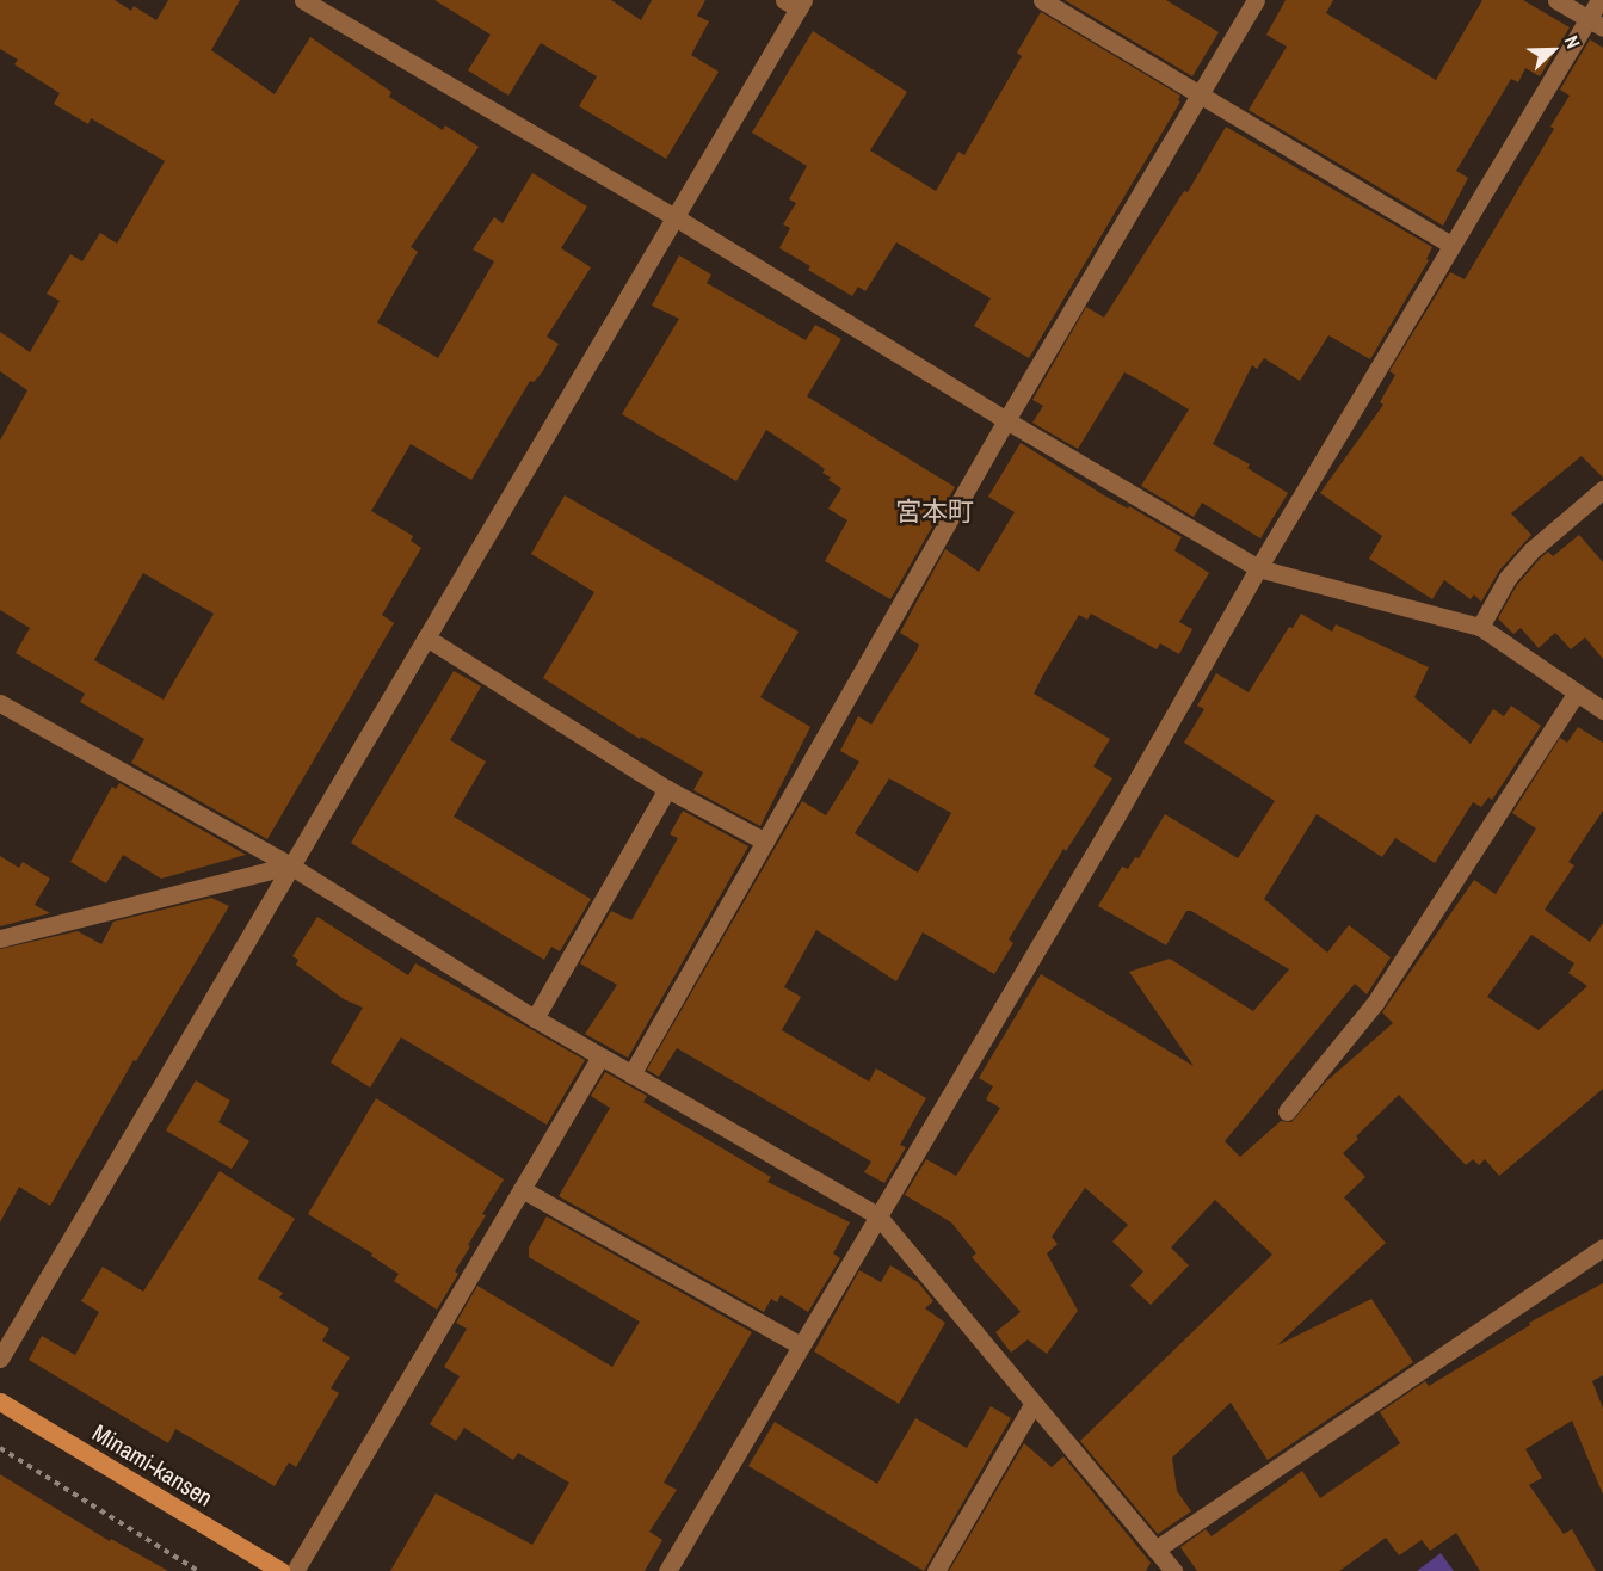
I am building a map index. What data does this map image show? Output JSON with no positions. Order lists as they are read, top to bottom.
{
  "streets": {
    "main road": ["Minami-kansen"]
  },
  "districts": ["宮本町"],
  "north": "top right"
}
